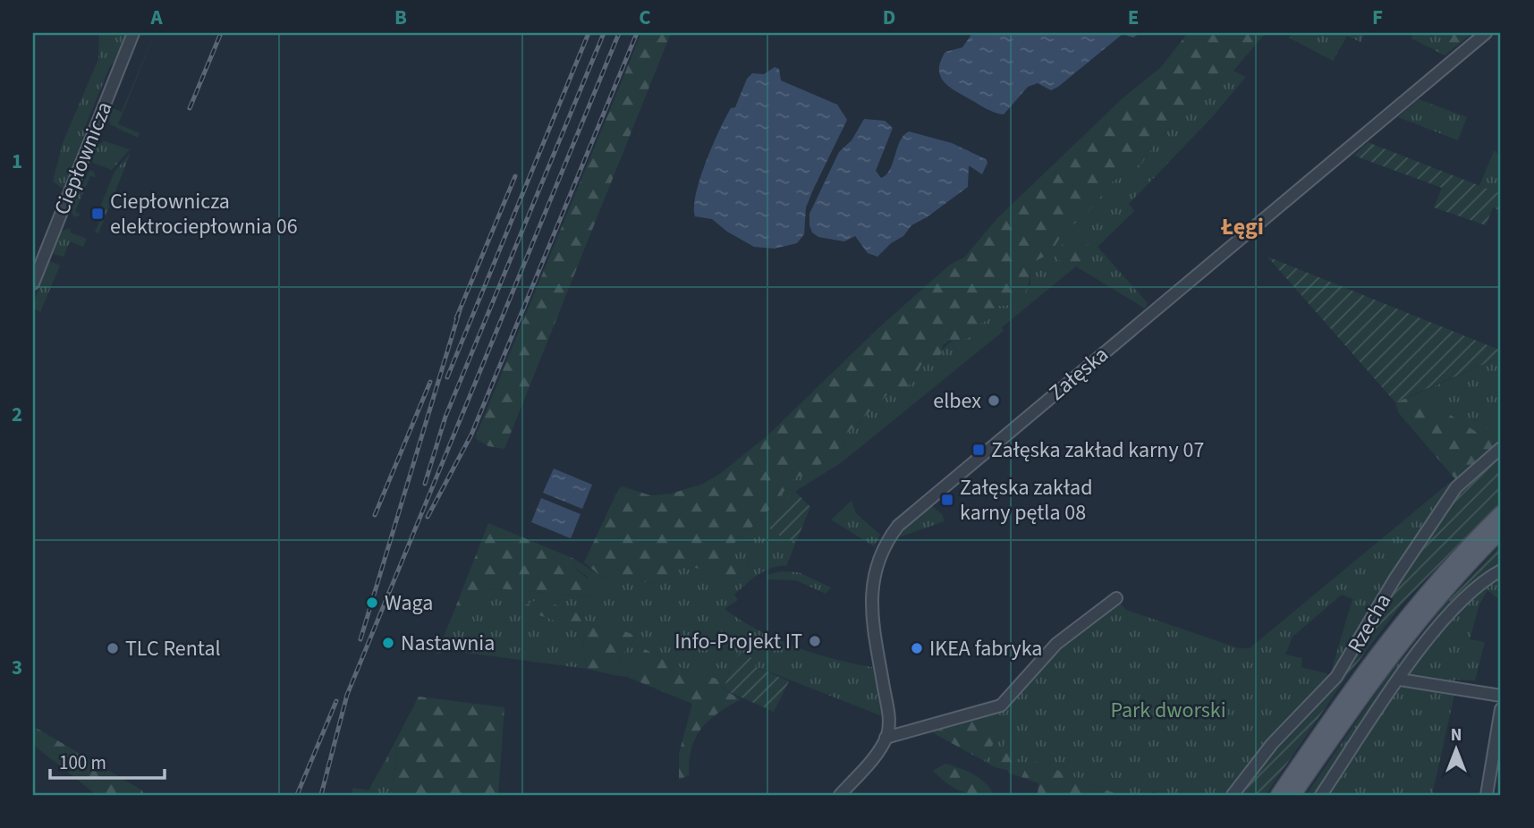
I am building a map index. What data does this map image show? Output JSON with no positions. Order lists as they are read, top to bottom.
{
  "streets": {
    "street": ["Ciepłownicza", "Załęska", "Rzecha"]
  },
  "districts": ["Łęgi"],
  "parks": ["Park dworski"],
  "places": {
    "transit": ["Ciepłownicza elektrociepłownia 06", "Załęska zakład karny 07", "Załęska zakład karny pętla 08"],
    "other": [
      "elbex",
      "Waga",
      "Info-Projekt IT",
      "Nastawnia",
      "TLC Rental",
      "IKEA fabryka"
    ]
  },
  "scale_bar": "100 m",
  "north": "top",
  "grid": {
    "columns": [
      "A",
      "B",
      "C",
      "D",
      "E",
      "F"
    ],
    "rows": ["1", "2", "3"]
  }
}
